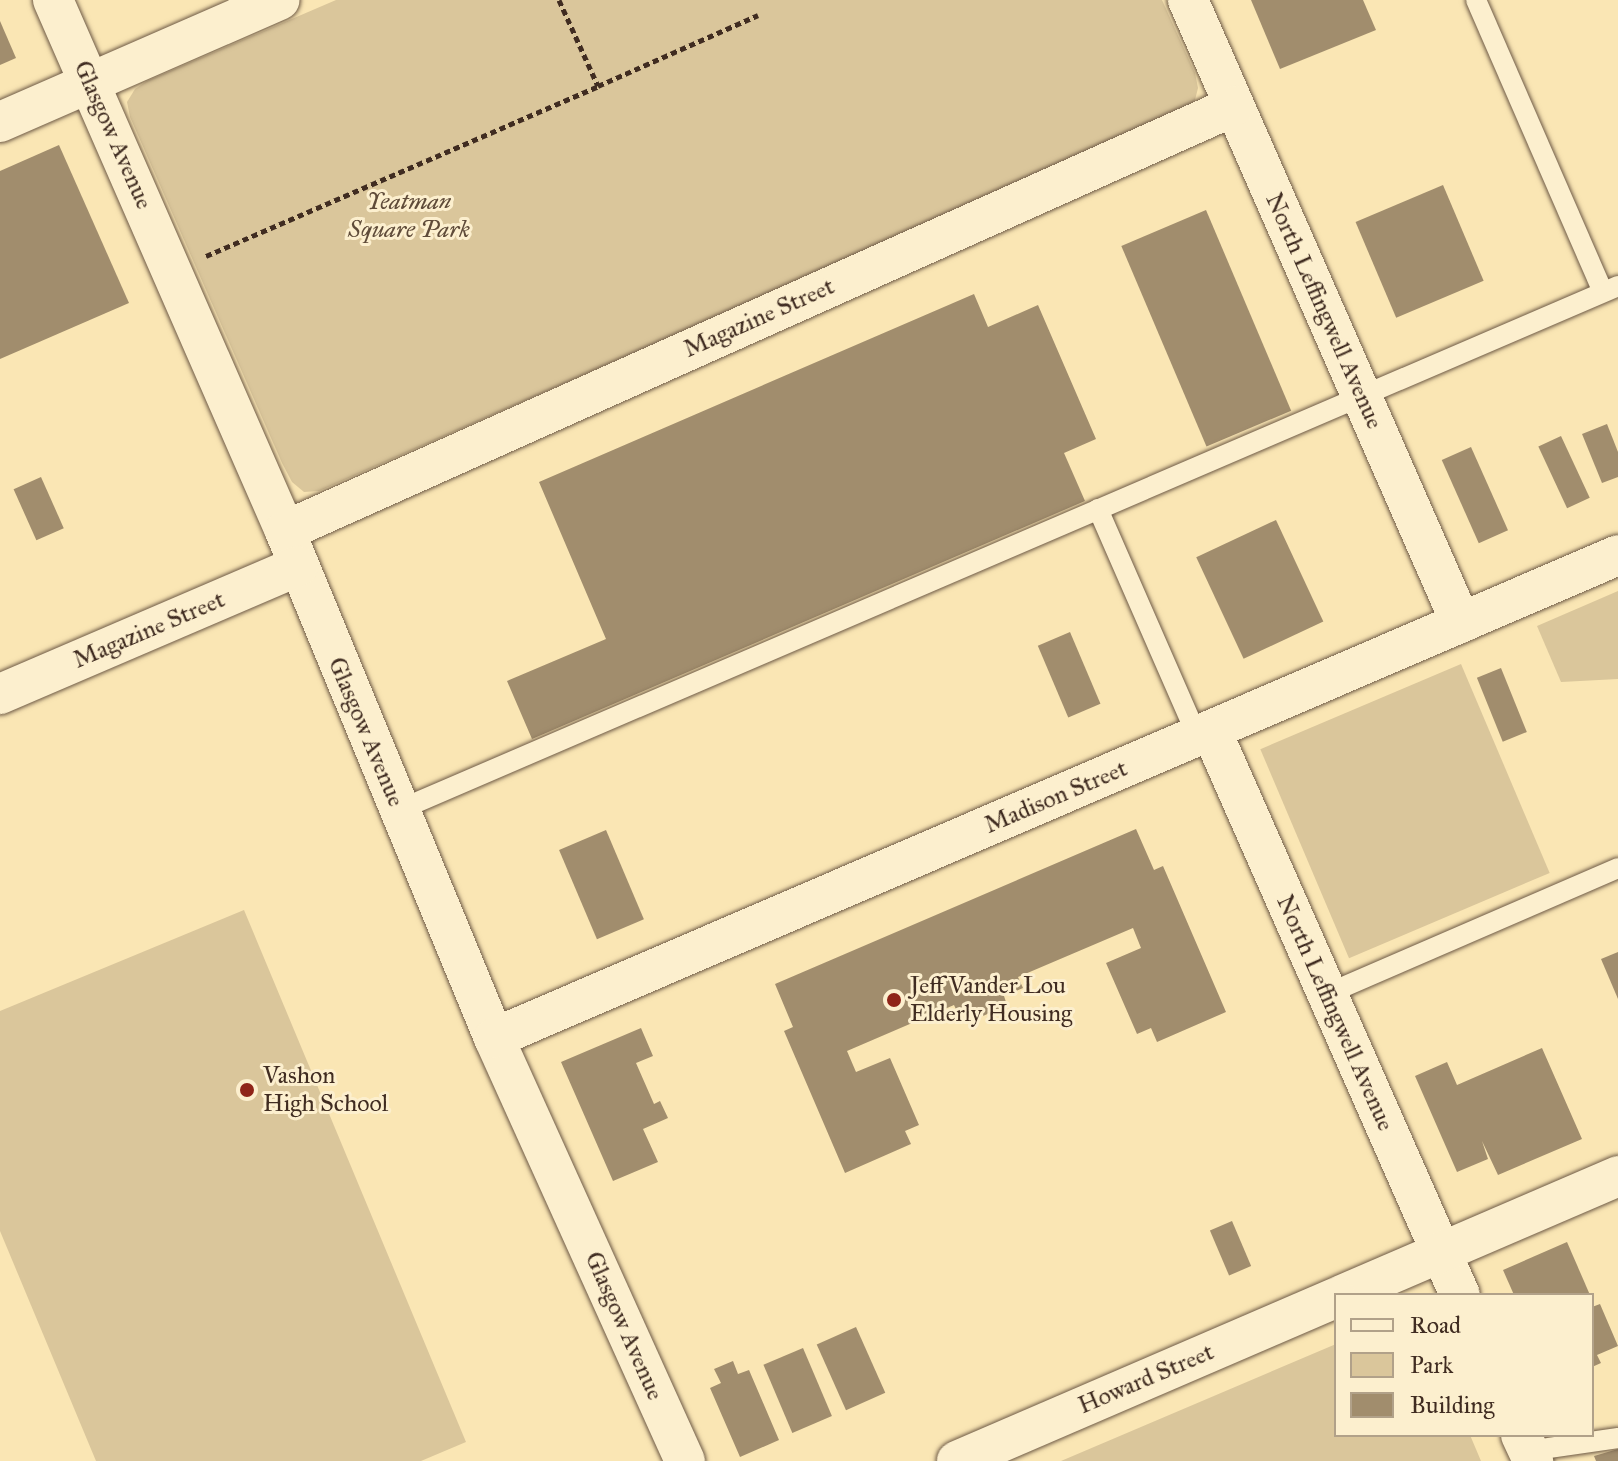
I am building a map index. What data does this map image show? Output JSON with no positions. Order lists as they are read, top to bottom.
{
  "streets": {
    "street": [
      "Glasgow Avenue",
      "North Leffingwell Avenue",
      "Magazine Street",
      "Madison Street",
      "Howard Street"
    ]
  },
  "crossings": [
    ["Glasgow Avenue", "Magazine Street"],
    ["Glasgow Avenue", "Madison Street"],
    ["North Leffingwell Avenue", "Magazine Street"],
    ["North Leffingwell Avenue", "Madison Street"]
  ],
  "parks": ["Yeatman Square Park"],
  "places": ["Jeff Vander Lou Elderly Housing", "Vashon High School"],
  "legend": ["Road", "Park", "Building"]
}
